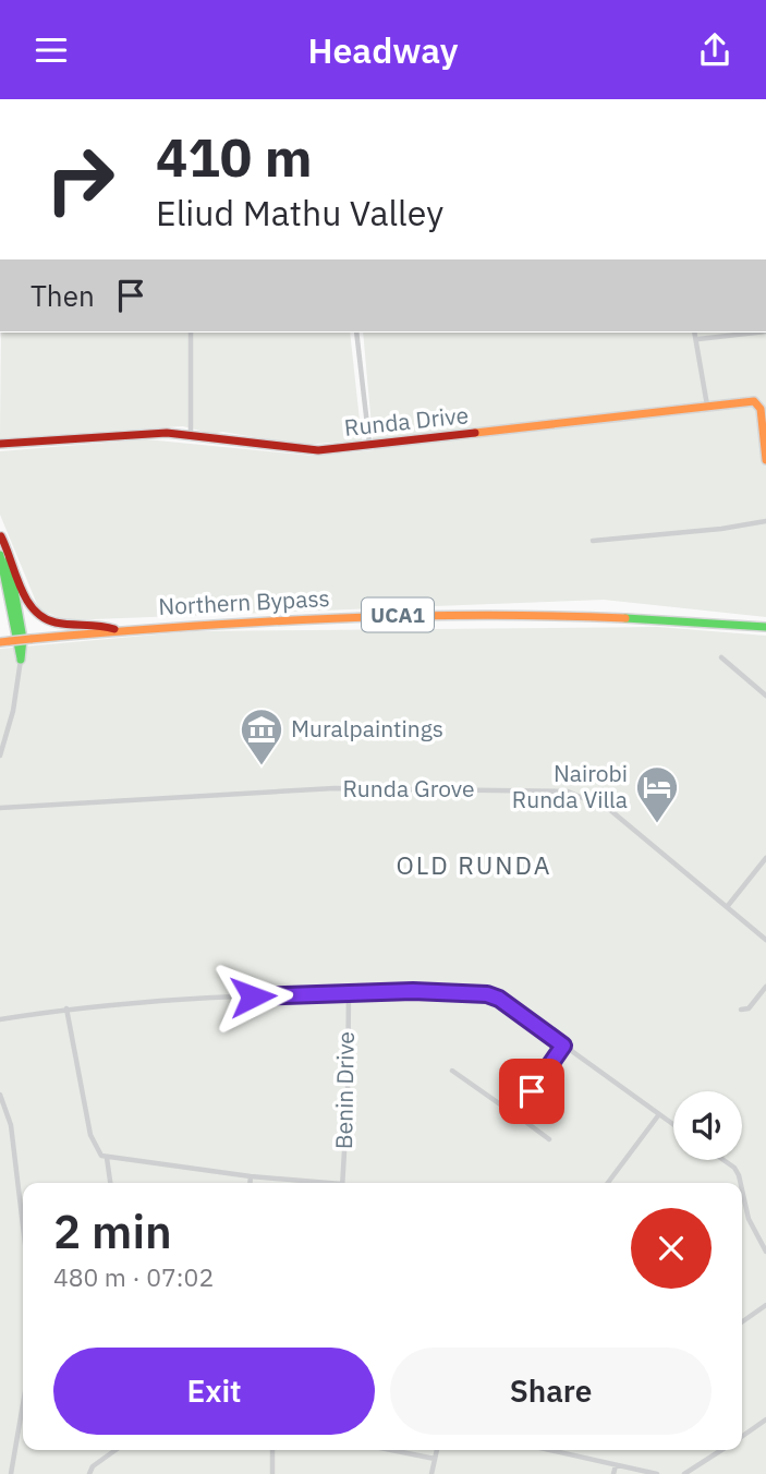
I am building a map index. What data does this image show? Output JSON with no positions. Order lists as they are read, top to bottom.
{
  "streets": {
    "street": [
      "Runda Drive",
      "Northern Bypass",
      "UCA1",
      "Runda Grove",
      "Benin Drive"
    ]
  },
  "districts": ["OLD RUNDA"],
  "places": {
    "museum": ["Muralpaintings"],
    "hotel": ["Nairobi Runda Villa"]
  },
  "page": {
    "header": "Headway",
    "turn": ["410 m", "Eliud Mathu Valley"],
    "then": "Then",
    "heading": ["2 min", "480 m · 07:02"],
    "buttons": ["Exit", "Share"]
  }
}
